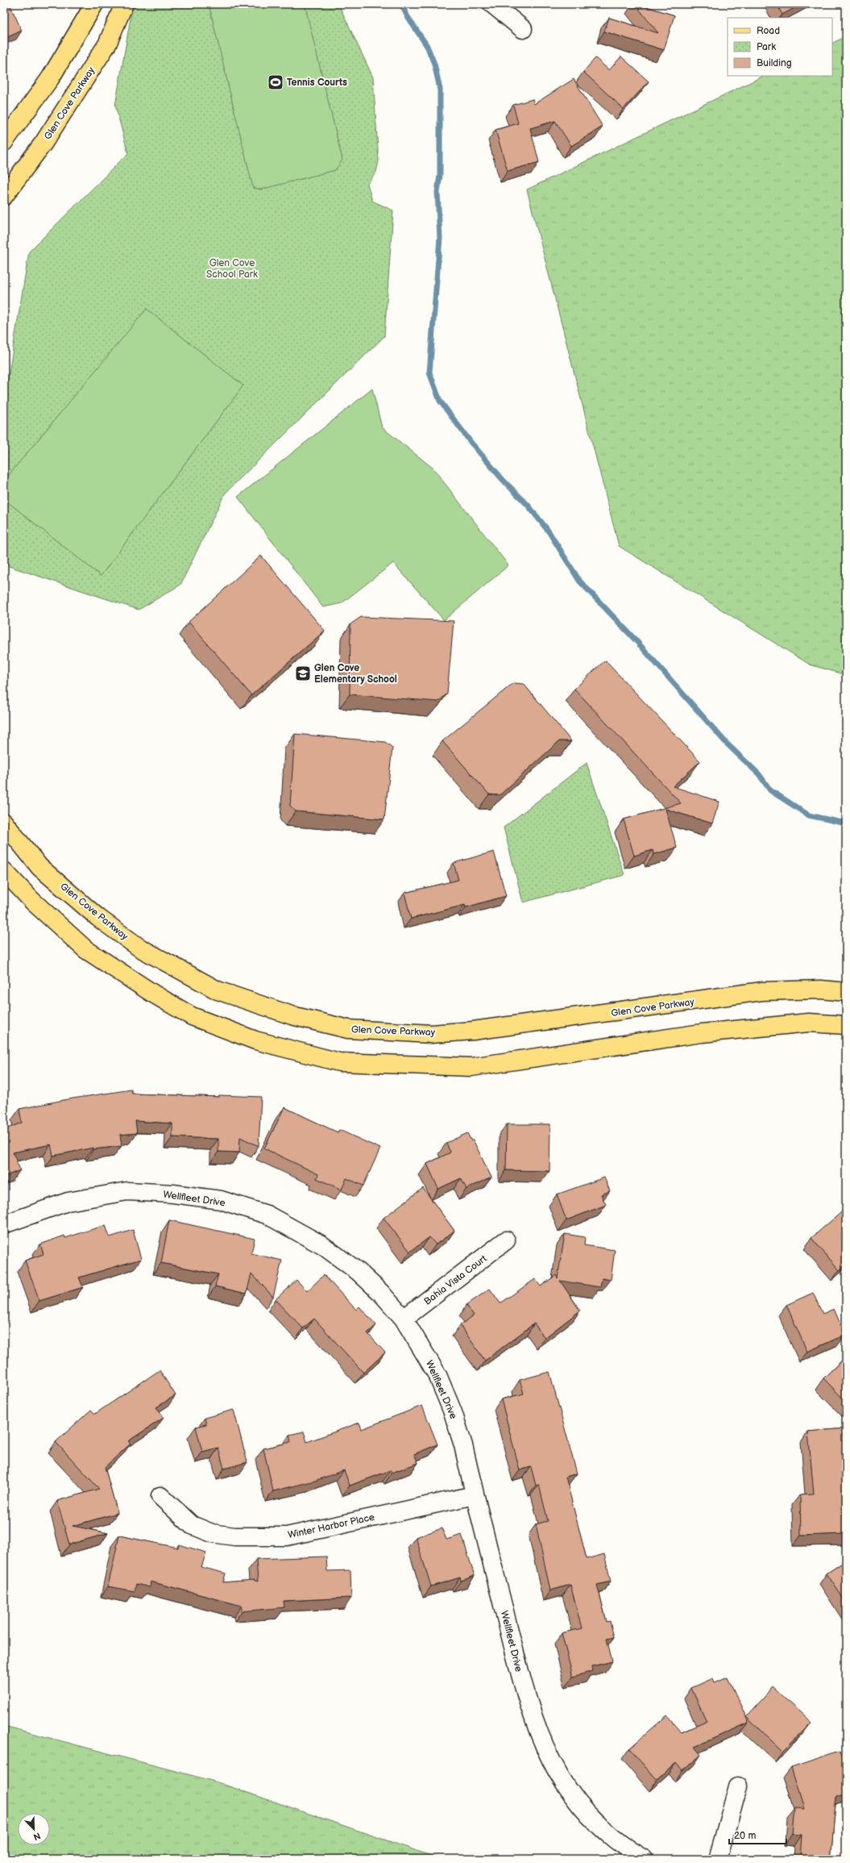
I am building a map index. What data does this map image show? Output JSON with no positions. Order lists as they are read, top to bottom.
{
  "streets": {
    "main road": ["Glen Cove Parkway"],
    "street": ["Wellfleet Drive", "Bahia Vista Court", "Winter Harbor Place"]
  },
  "crossings": [
    ["Wellfleet Drive", "Bahia Vista Court"],
    ["Wellfleet Drive", "Winter Harbor Place"]
  ],
  "parks": ["Glen Cove School Park"],
  "places": {
    "sports": ["Tennis Courts"],
    "school or university": ["Glen Cove Elementary School"]
  },
  "legend": ["Road", "Park", "Building"],
  "scale_bar": "20 m",
  "north": "bottom right"
}
